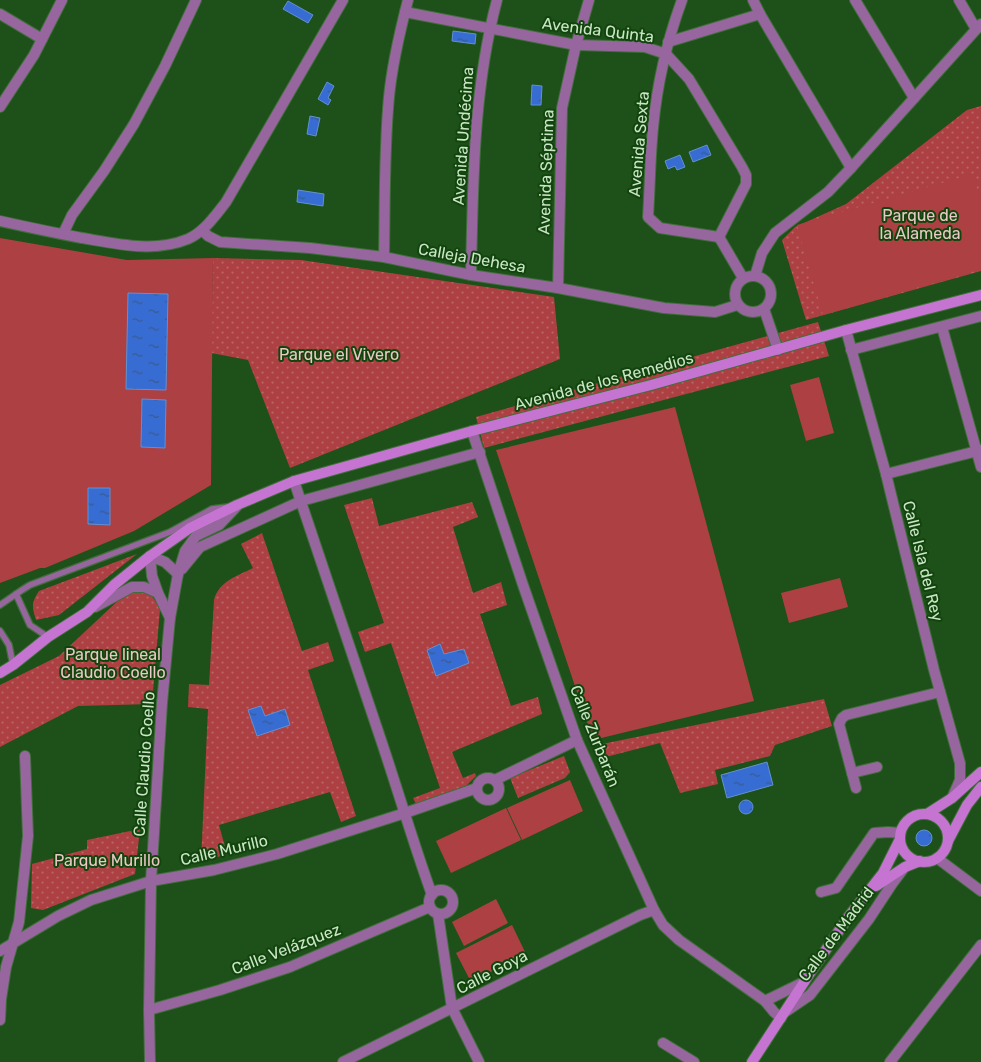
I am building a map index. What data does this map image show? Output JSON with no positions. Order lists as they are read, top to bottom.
{
  "streets": {
    "main road": ["Avenida de los Remedios", "Calle de Madrid"],
    "street": [
      "Avenida Quinta",
      "Avenida Undécima",
      "Avenida Sexta",
      "Avenida Séptima",
      "Calleja Dehesa",
      "Calle Isla del Rey",
      "Calle Zurbarán",
      "Calle Claudio Coello",
      "Calle Murillo",
      "Calle Velázquez",
      "Calle Goya"
    ]
  },
  "crossings": [
    ["Avenida Quinta", "Avenida Undécima"],
    ["Avenida Quinta", "Avenida Sexta"],
    ["Avenida Quinta", "Avenida Séptima"],
    ["Avenida Undécima", "Calleja Dehesa"],
    ["Avenida Séptima", "Calleja Dehesa"],
    ["Avenida de los Remedios", "Calle Isla del Rey"],
    ["Avenida de los Remedios", "Calle Zurbarán"],
    ["Avenida de los Remedios", "Calle Claudio Coello"],
    ["Calle Zurbarán", "Calle de Madrid"],
    ["Calle Zurbarán", "Calle Goya"],
    ["Calle Claudio Coello", "Calle Murillo"],
    ["Calle Claudio Coello", "Calle Velázquez"]
  ],
  "parks": [
    "Parque de la Alameda",
    "Parque el Vivero",
    "Parque lineal Claudio Coello",
    "Parque Murillo"
  ]
}
